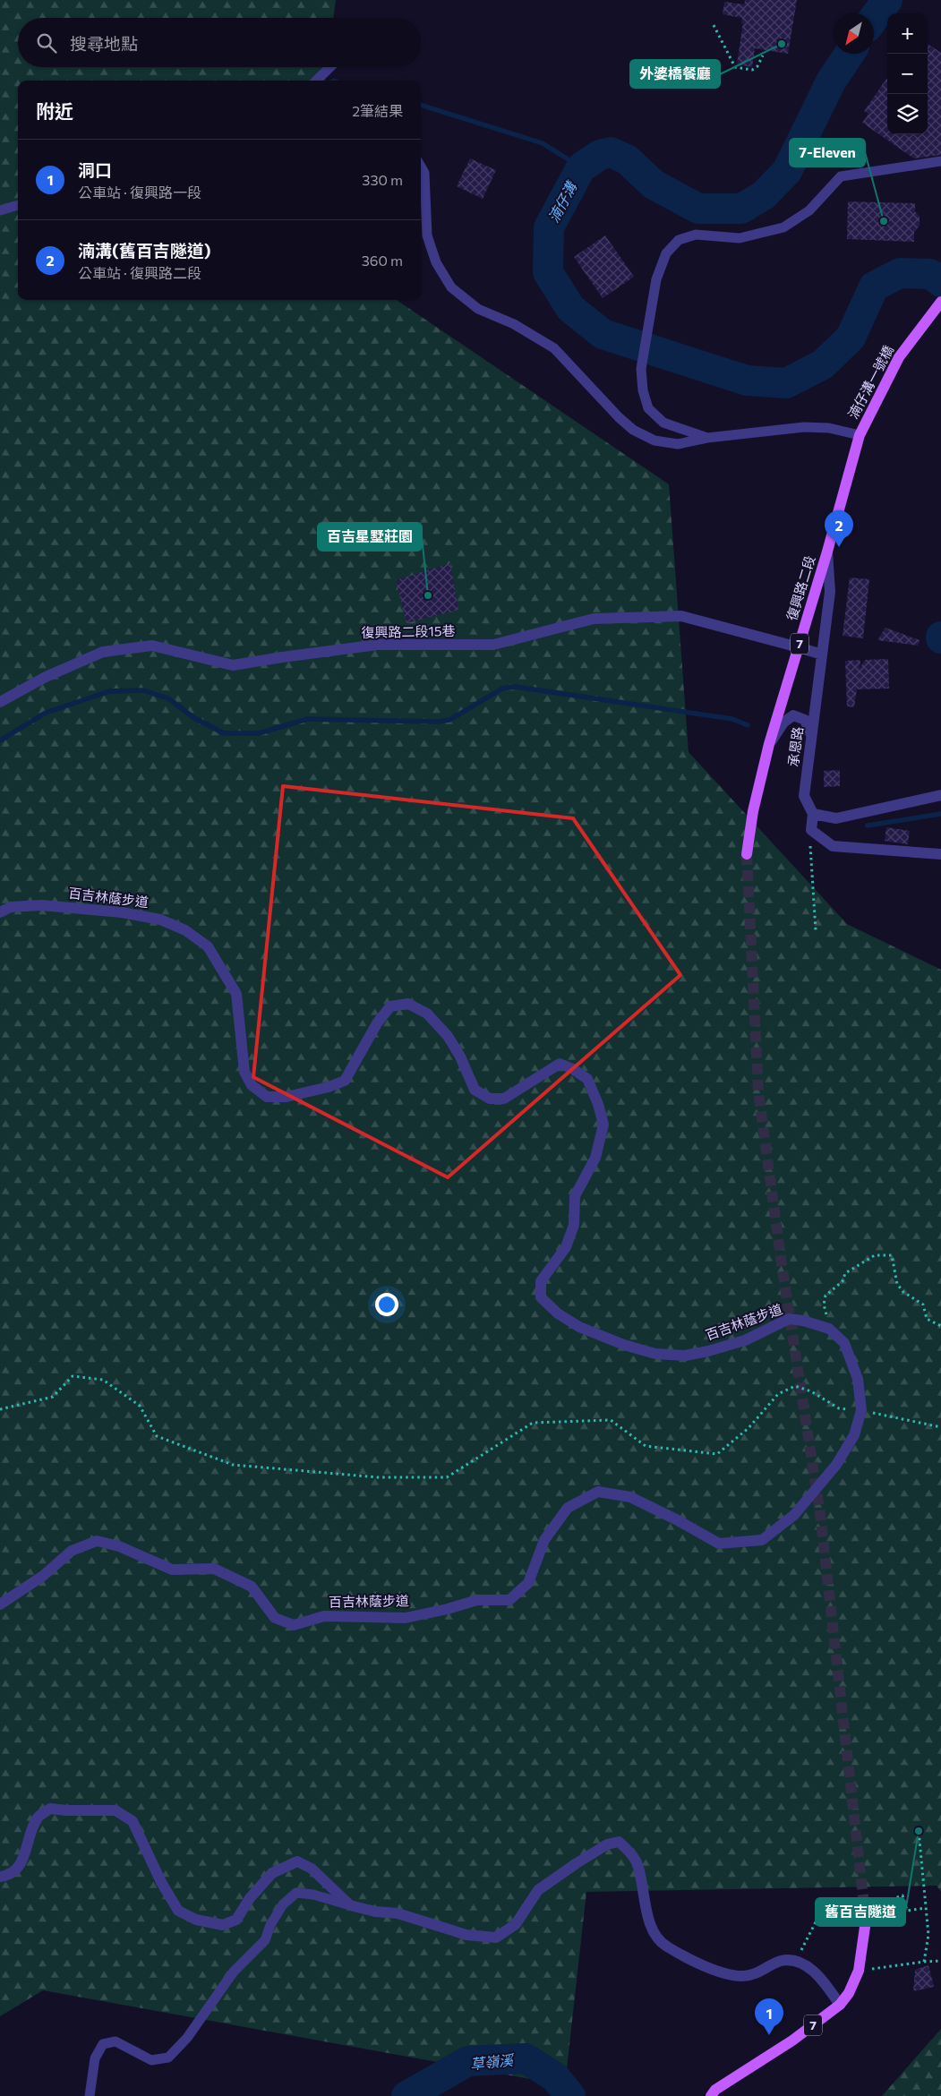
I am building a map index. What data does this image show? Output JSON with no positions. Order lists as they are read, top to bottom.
{
  "streets": {
    "main road": ["湳仔溝一號橋", "復興路二段", "7"],
    "street": ["復興路二段15巷", "承恩路", "百吉林蔭步道"]
  },
  "crossings": [
    ["湳仔溝一號橋", "復興路二段"],
    ["復興路二段", "復興路二段15巷"],
    ["復興路二段", "承恩路"],
    ["復興路二段15巷", "承恩路"]
  ],
  "water": ["湳仔溝", "草嶺溪"],
  "places": [
    "外婆橋餐廳",
    "7-Eleven",
    "百吉星墅莊園",
    "舊百吉隧道"
  ],
  "north": "bottom left",
  "page": {
    "map_buttons": ["+", "−"],
    "search": "搜尋地點",
    "heading": ["附近", "2筆結果"],
    "list": [
      {
        "mark": "1",
        "name": "洞口",
        "note": "公車站 · 復興路一段",
        "value": "330 m"
      },
      {
        "mark": "2",
        "name": "湳溝(舊百吉隧道)",
        "note": "公車站 · 復興路二段",
        "value": "360 m"
      }
    ],
    "pins": ["2", "1"]
  }
}
